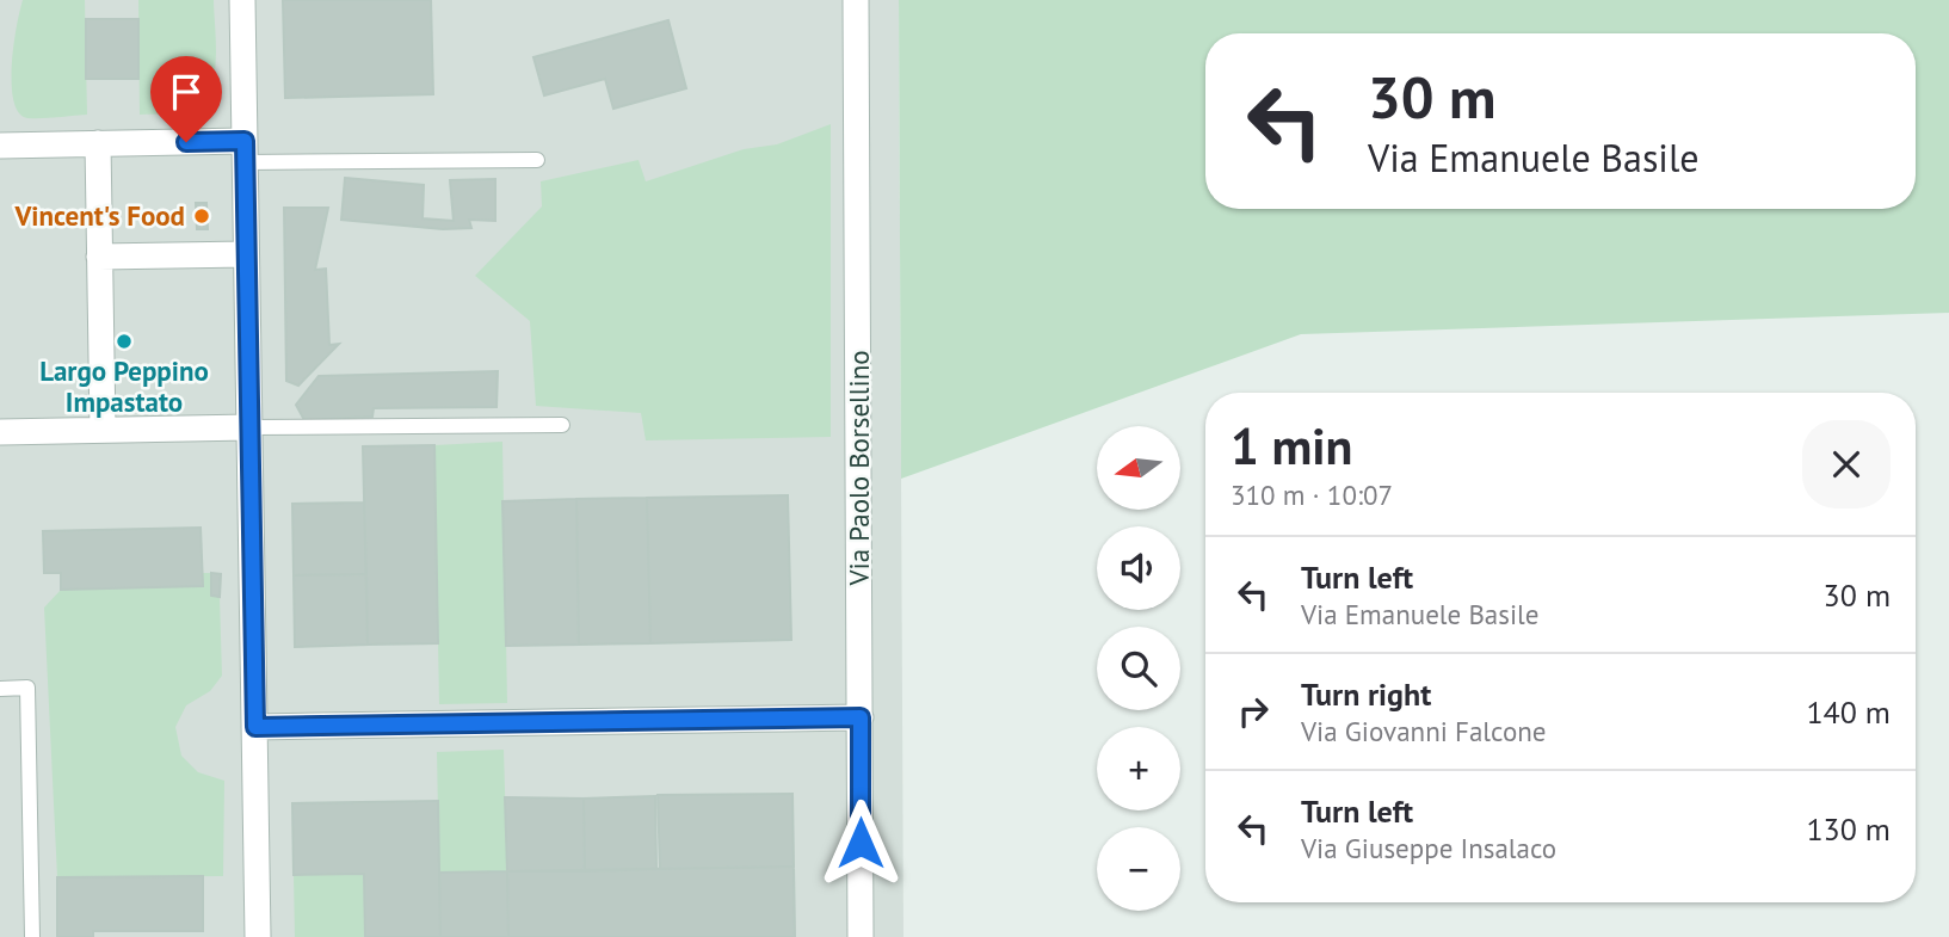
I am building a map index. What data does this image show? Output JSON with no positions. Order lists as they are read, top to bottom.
{
  "streets": {
    "street": ["Via Paolo Borsellino"]
  },
  "places": ["Vincent's Food", "Largo Peppino Impastato"],
  "north": "left",
  "page": {
    "turn": ["30 m", "Via Emanuele Basile"],
    "heading": ["1 min", "310 m · 10:07"],
    "map_buttons": ["+", "−"],
    "list": [
      {
        "name": "Turn left",
        "note": "Via Emanuele Basile",
        "value": "30 m"
      },
      {
        "name": "Turn right",
        "note": "Via Giovanni Falcone",
        "value": "140 m"
      },
      {
        "name": "Turn left",
        "note": "Via Giuseppe Insalaco",
        "value": "130 m"
      }
    ]
  }
}
